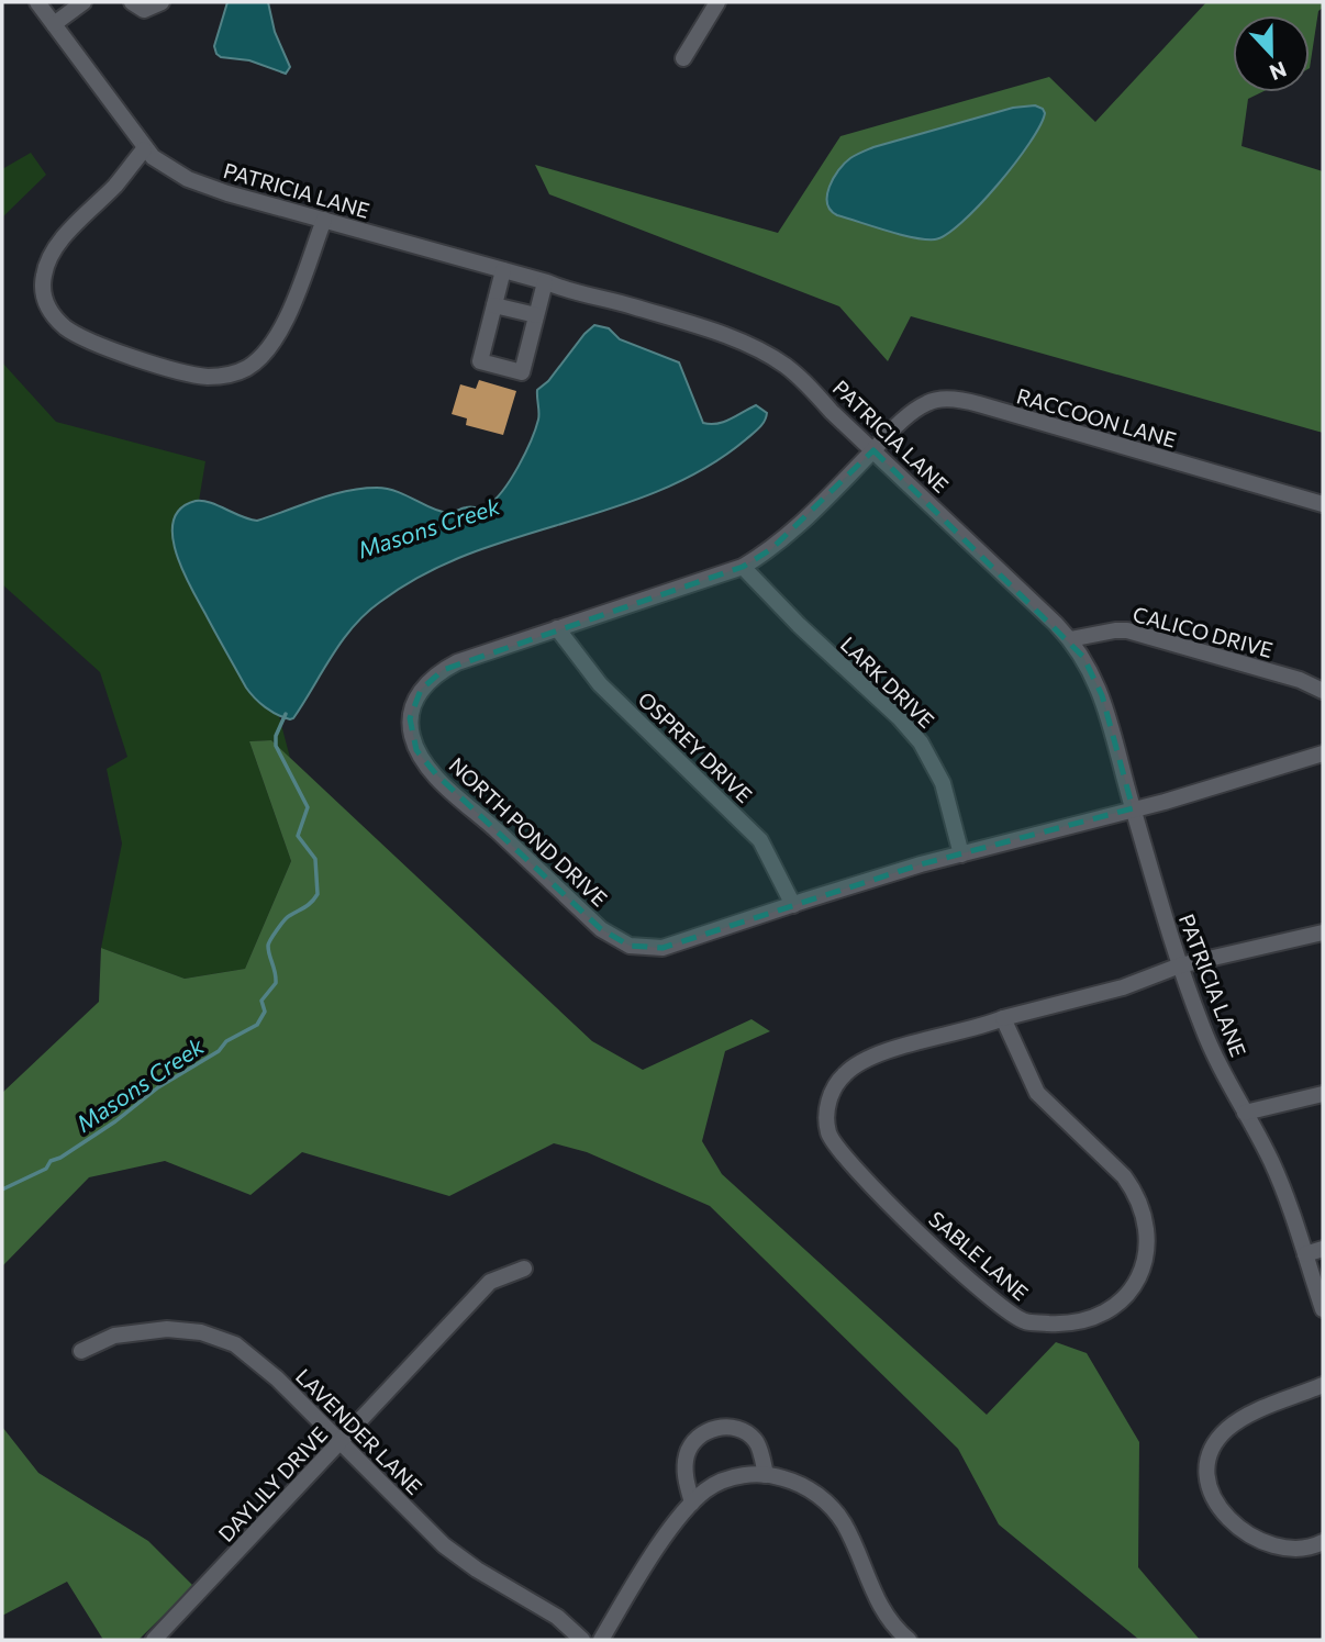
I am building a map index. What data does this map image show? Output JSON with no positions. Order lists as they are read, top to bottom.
{
  "streets": {
    "street": [
      "PATRICIA LANE",
      "RACCOON LANE",
      "CALICO DRIVE",
      "LARK DRIVE",
      "OSPREY DRIVE",
      "NORTH POND DRIVE",
      "SABLE LANE",
      "LAVENDER LANE",
      "DAYLILY DRIVE"
    ]
  },
  "crossings": [
    ["PATRICIA LANE", "RACCOON LANE"],
    ["PATRICIA LANE", "CALICO DRIVE"],
    ["PATRICIA LANE", "NORTH POND DRIVE"],
    ["PATRICIA LANE", "SABLE LANE"],
    ["RACCOON LANE", "NORTH POND DRIVE"],
    ["LARK DRIVE", "NORTH POND DRIVE"],
    ["OSPREY DRIVE", "NORTH POND DRIVE"],
    ["LAVENDER LANE", "DAYLILY DRIVE"]
  ],
  "water": ["Masons Creek"],
  "north": "bottom"
}
